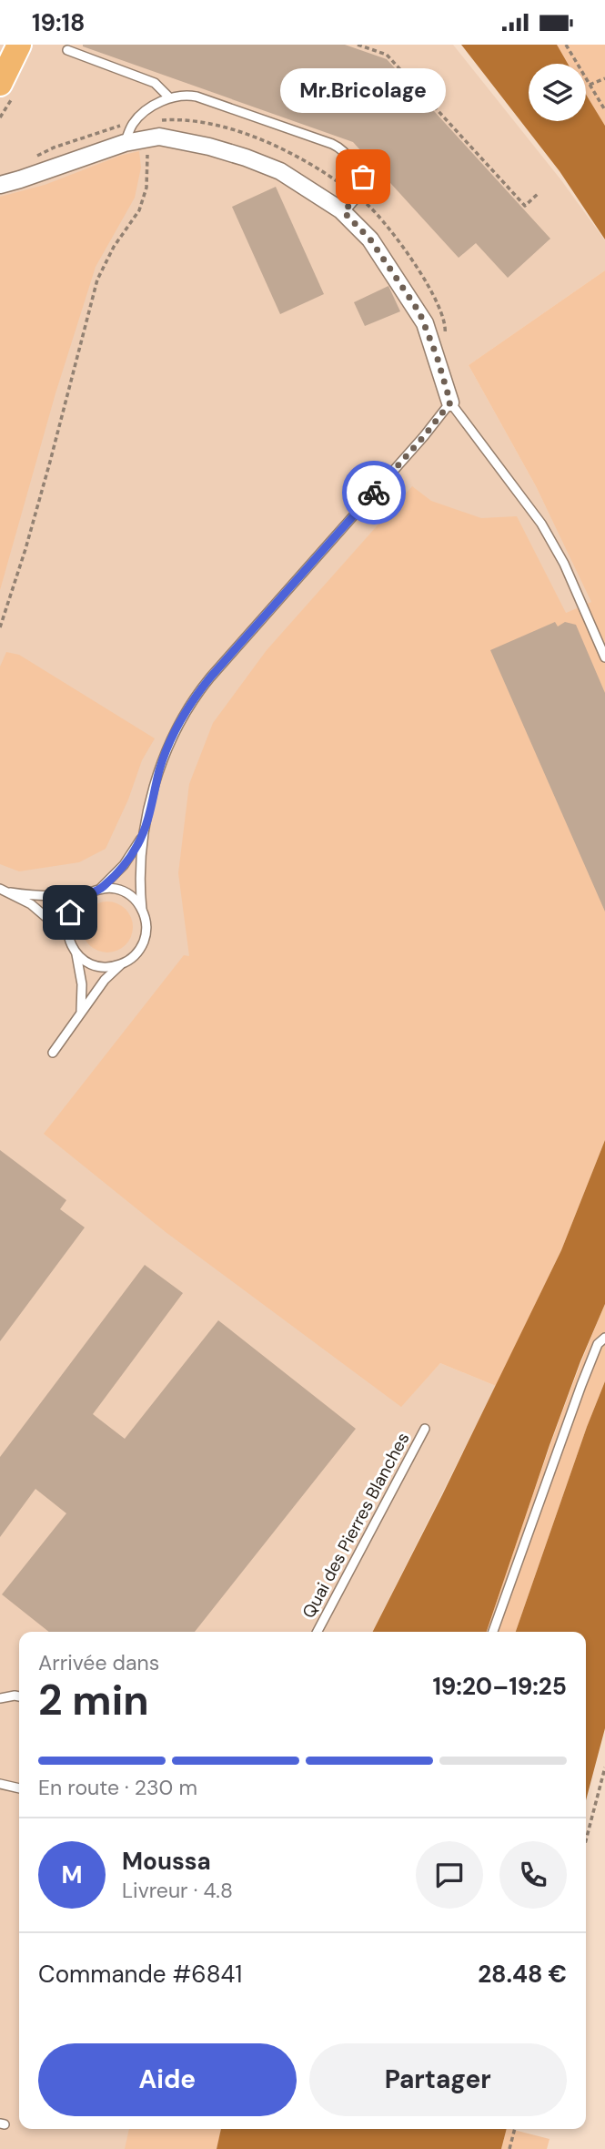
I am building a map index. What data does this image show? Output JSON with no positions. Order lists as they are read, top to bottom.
{
  "streets": {
    "lane": ["Quai des Pierres Blanches"]
  },
  "places": ["Mr.Bricolage"],
  "page": {
    "status": "19:18",
    "bubble": "Mr.Bricolage",
    "heading": ["2 min", "Arrivée dans", "19:20–19:25"],
    "panel": [
      "Moussa",
      "Livreur · 4.8",
      "Commande #6841",
      "28.48 €"
    ],
    "bar": "En route · 230 m",
    "round": "M",
    "buttons": ["Aide", "Partager"]
  }
}
